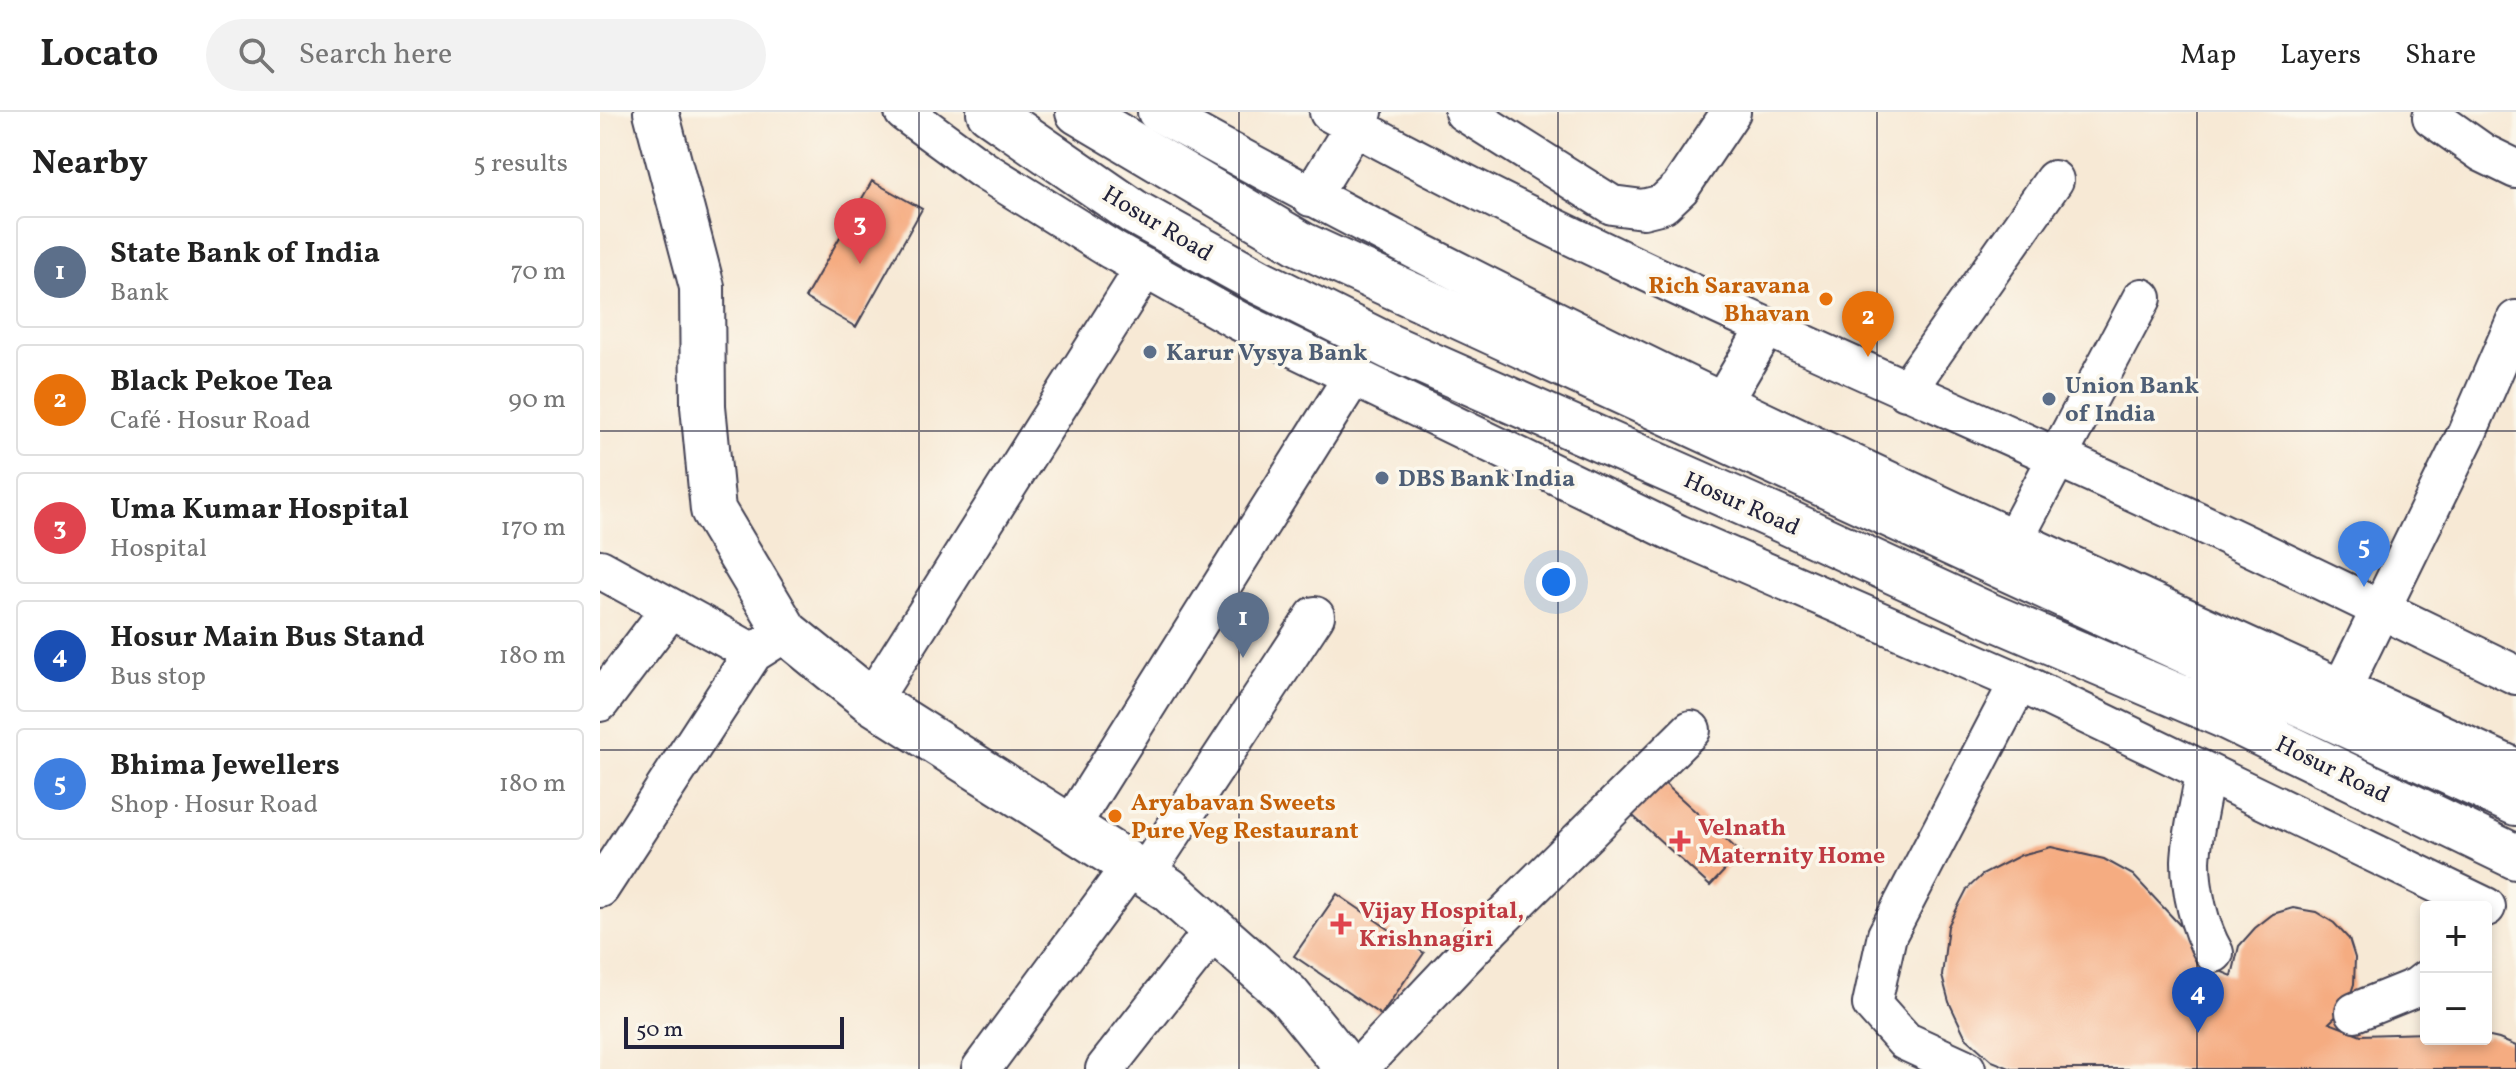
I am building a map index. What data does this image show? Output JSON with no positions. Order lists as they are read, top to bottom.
{
  "streets": {
    "main road": ["Hosur Road"]
  },
  "places": {
    "other": [
      "Rich Saravana Bhavan",
      "Karur Vysya Bank",
      "Union Bank of India",
      "DBS Bank India",
      "Aryabavan Sweets Pure Veg Restaurant"
    ],
    "health": ["Velnath Maternity Home", "Vijay Hospital, Krishnagiri"]
  },
  "scale_bar": "50 m",
  "page": {
    "header": "Locato",
    "search": "Search here",
    "nav": ["Map", "Layers", "Share"],
    "heading": ["Nearby", "5 results"],
    "pins": [
      "3",
      "2",
      "5",
      "1",
      "4"
    ],
    "list": [
      {
        "mark": "1",
        "name": "State Bank of India",
        "note": "Bank",
        "value": "70 m"
      },
      {
        "mark": "2",
        "name": "Black Pekoe Tea",
        "note": "Café · Hosur Road",
        "value": "90 m"
      },
      {
        "mark": "3",
        "name": "Uma Kumar Hospital",
        "note": "Hospital",
        "value": "170 m"
      },
      {
        "mark": "4",
        "name": "Hosur Main Bus Stand",
        "note": "Bus stop",
        "value": "180 m"
      },
      {
        "mark": "5",
        "name": "Bhima Jewellers",
        "note": "Shop · Hosur Road",
        "value": "180 m"
      }
    ],
    "map_buttons": ["+", "−"],
    "scale": "50 m"
  }
}
